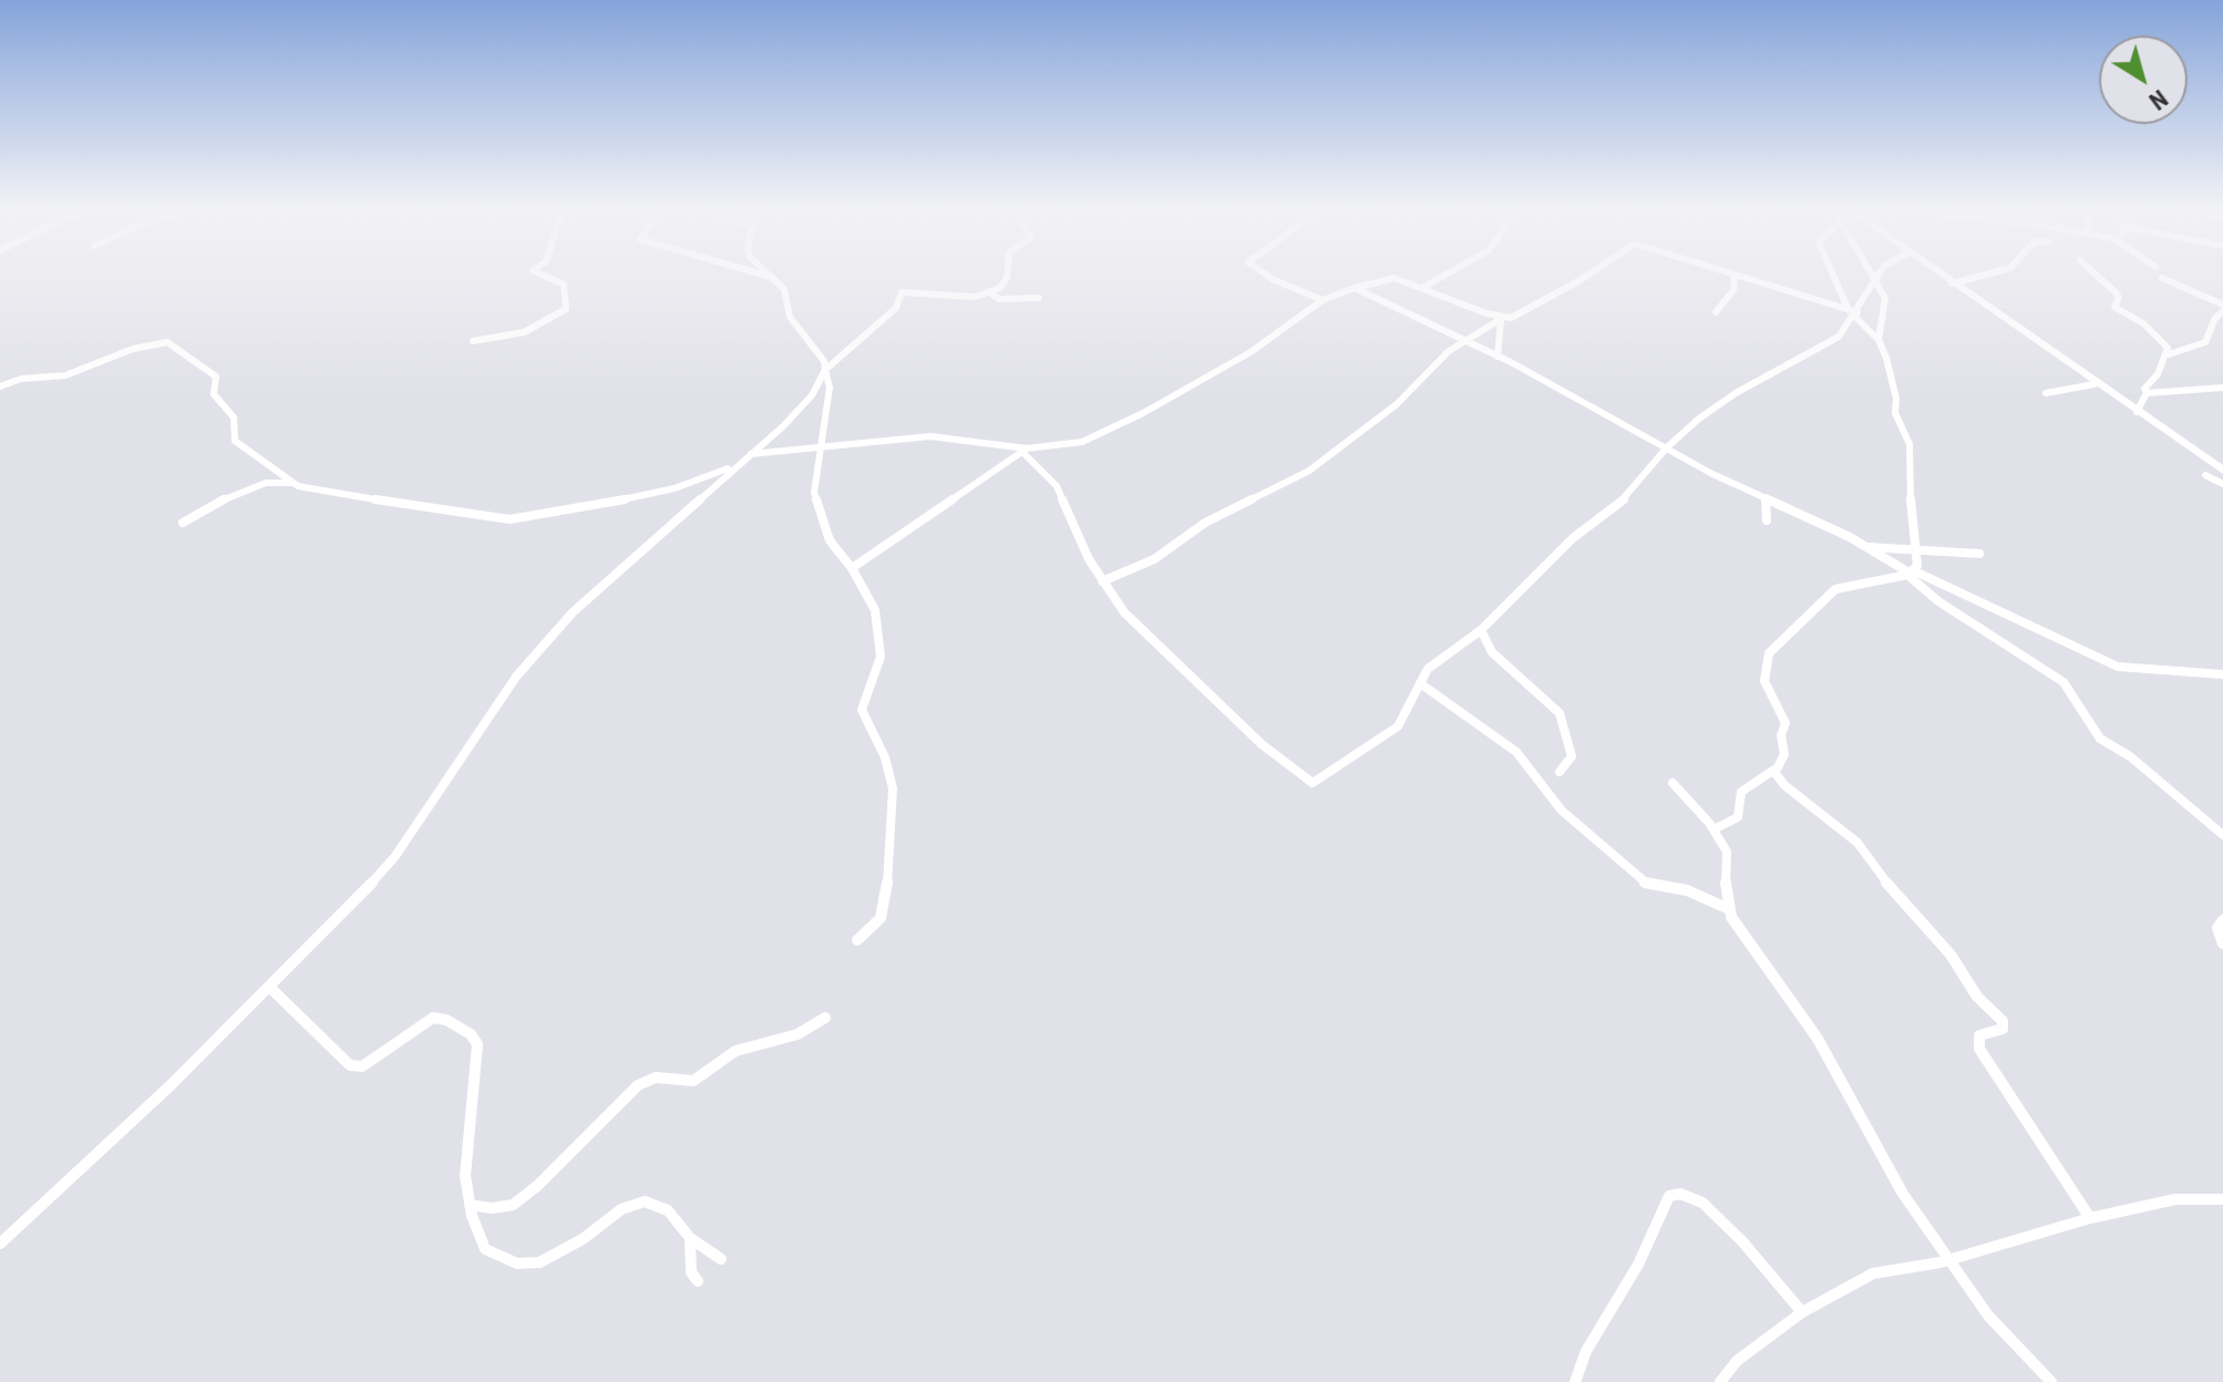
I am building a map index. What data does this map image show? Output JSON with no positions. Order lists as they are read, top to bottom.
{
  "north": "bottom right"
}
